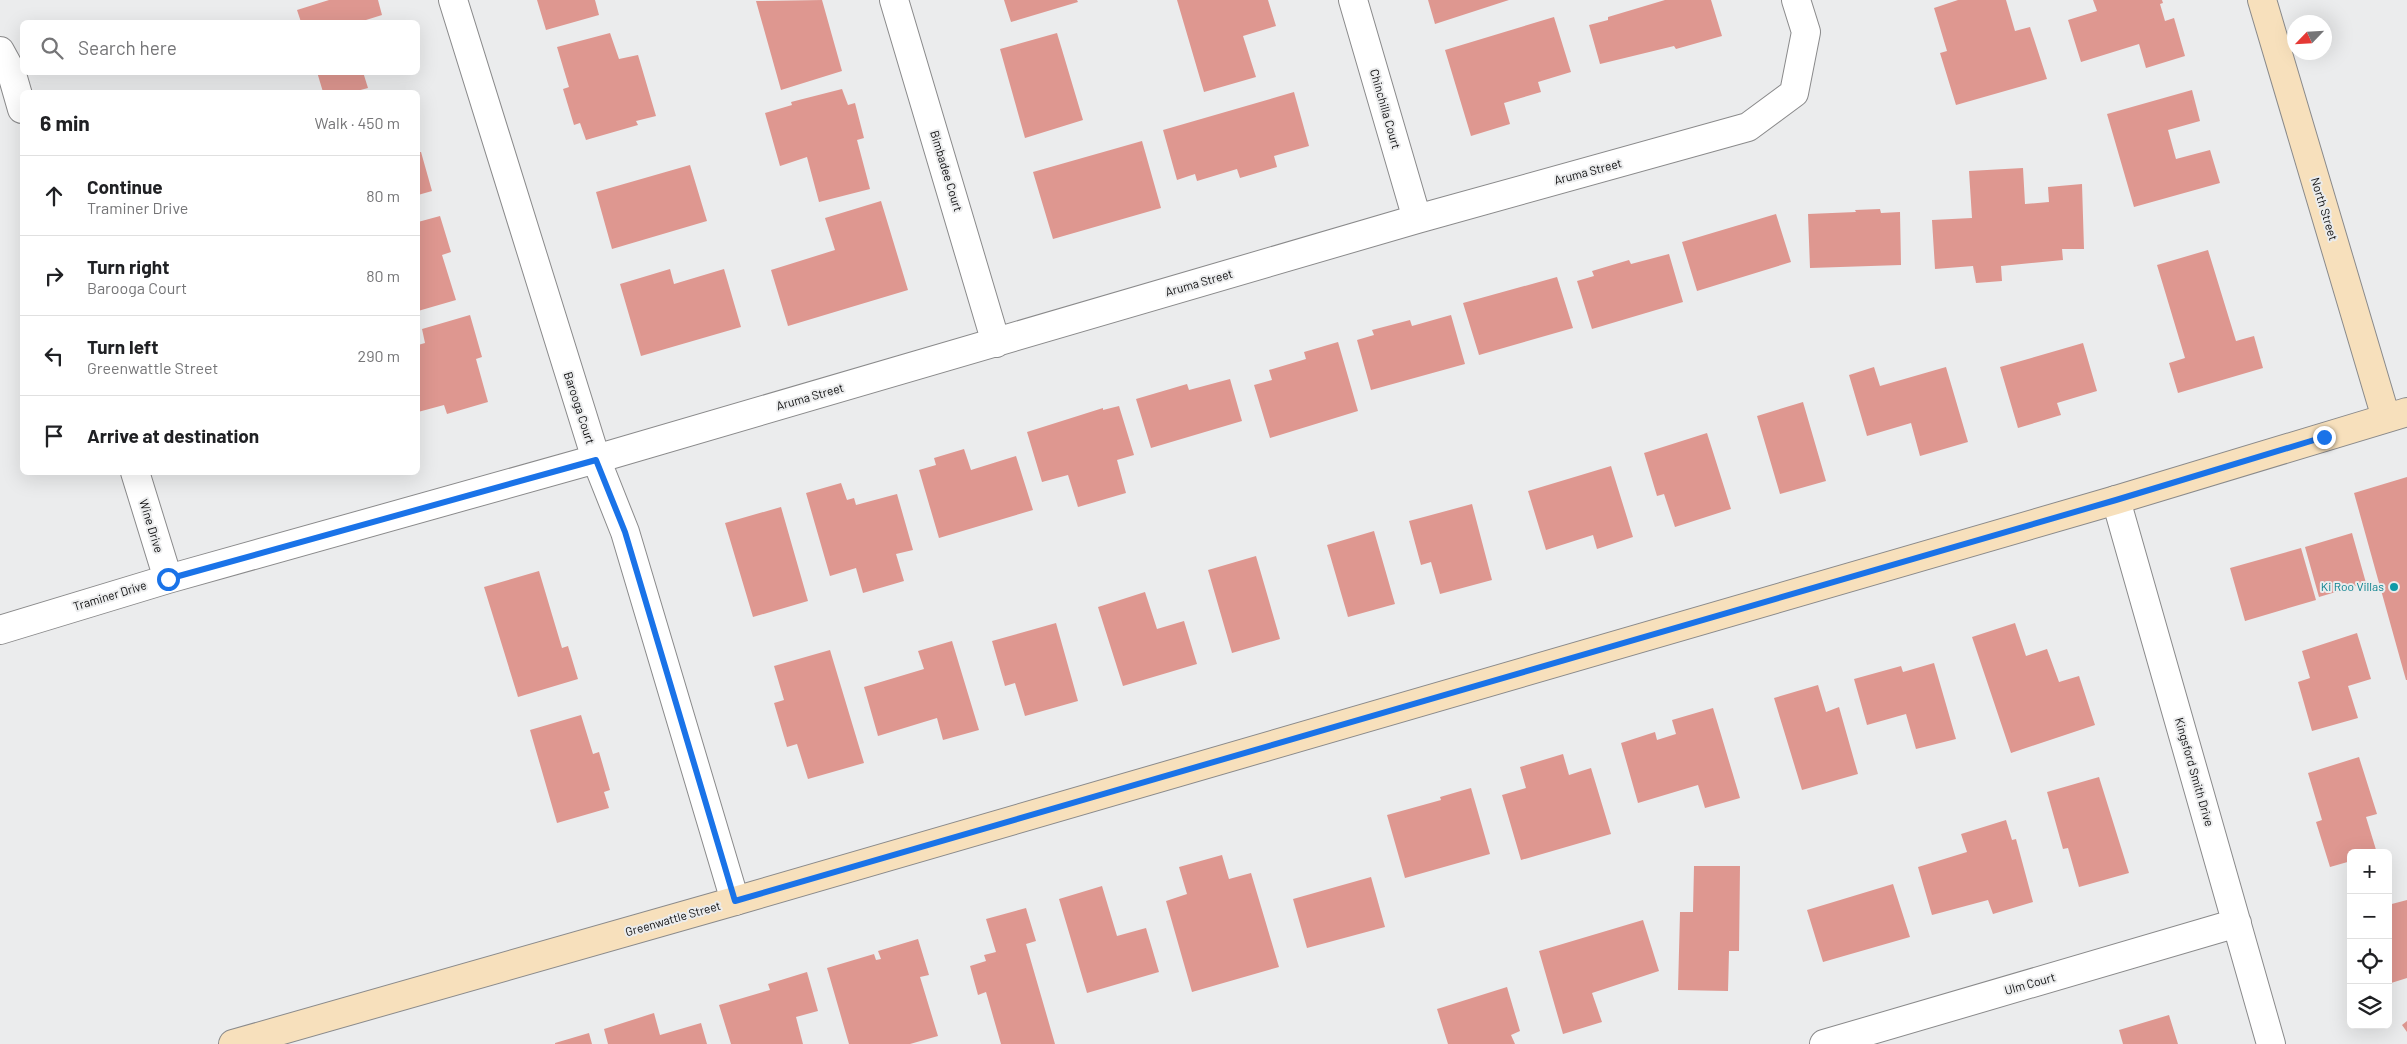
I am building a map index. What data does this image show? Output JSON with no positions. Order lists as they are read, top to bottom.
{
  "streets": {
    "main road": ["North Street", "Greenwattle Street"],
    "street": [
      "Chinchilla Court",
      "Bimbadee Court",
      "Aruma Street",
      "Barooga Court",
      "Wine Drive",
      "Traminer Drive",
      "Kingsford Smith Drive",
      "Ulm Court"
    ]
  },
  "crossings": [
    ["Chinchilla Court", "Aruma Street"],
    ["Bimbadee Court", "Aruma Street"],
    ["Aruma Street", "Barooga Court"],
    ["Aruma Street", "Traminer Drive"],
    ["North Street", "Greenwattle Street"],
    ["Barooga Court", "Traminer Drive"],
    ["Barooga Court", "Greenwattle Street"],
    ["Wine Drive", "Traminer Drive"],
    ["Kingsford Smith Drive", "Greenwattle Street"],
    ["Kingsford Smith Drive", "Ulm Court"]
  ],
  "places": ["Ki Roo Villas"],
  "north": "bottom left",
  "page": {
    "search": "Search here",
    "heading": ["6 min", "Walk · 450 m"],
    "list": [
      ["Continue", "Traminer Drive", "80 m"],
      ["Turn right", "Barooga Court", "80 m"],
      ["Turn left", "Greenwattle Street", "290 m"],
      "Arrive at destination"
    ],
    "map_buttons": ["+", "−"]
  }
}
